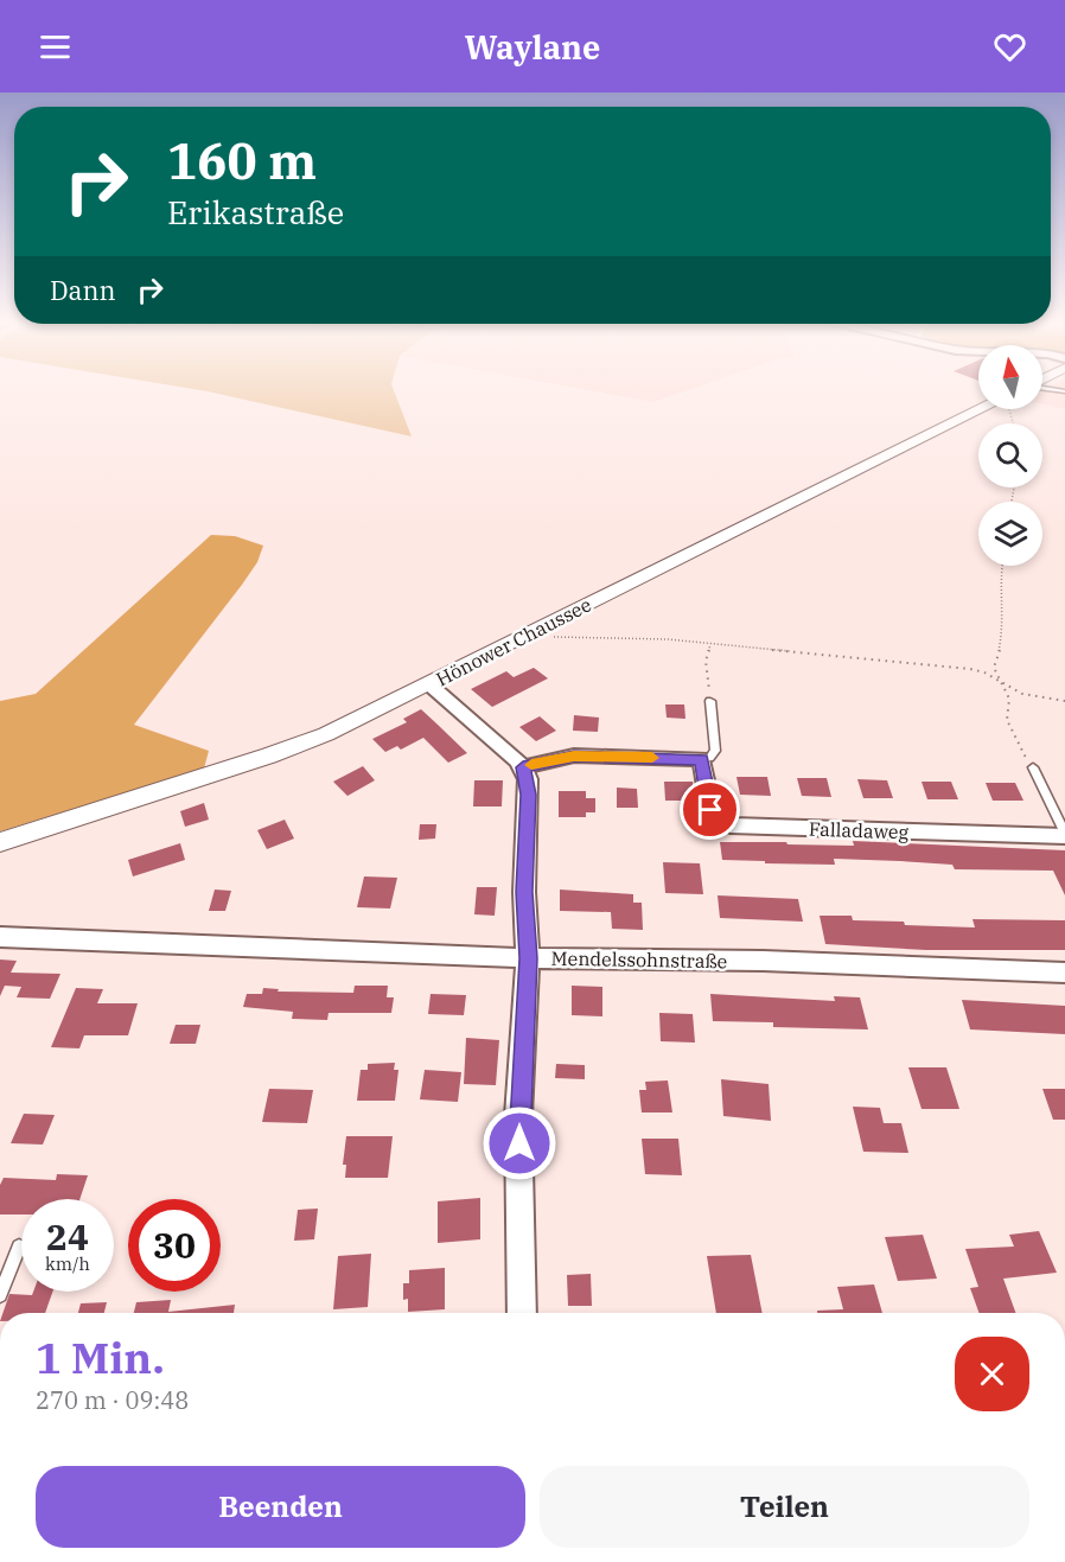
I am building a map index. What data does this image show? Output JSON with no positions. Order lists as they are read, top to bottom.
{
  "streets": {
    "street": ["Hönower Chaussee", "Falladaweg", "Mendelssohnstraße"]
  },
  "north": "top",
  "page": {
    "header": "Waylane",
    "turn": ["160 m", "Erikastraße"],
    "then": "Dann",
    "speed": "24 km/h",
    "limit": "30",
    "heading": ["1 Min.", "270 m · 09:48"],
    "buttons": ["Beenden", "Teilen"]
  }
}
